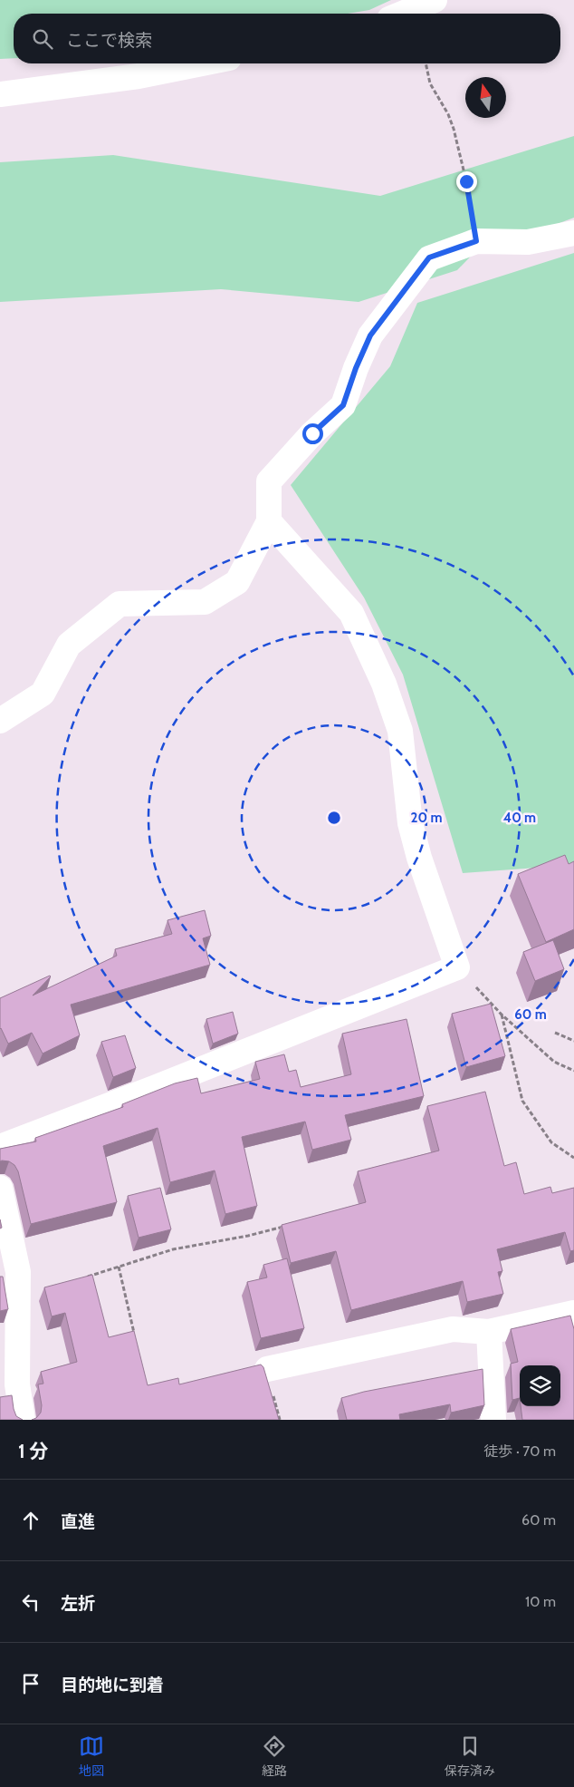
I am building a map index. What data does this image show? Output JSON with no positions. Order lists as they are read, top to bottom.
{
  "north": "top",
  "page": {
    "search": "ここで検索",
    "heading": ["1 分", "徒歩 · 70 m"],
    "list": [
      ["直進", "60 m"],
      ["左折", "10 m"],
      "目的地に到着"
    ],
    "nav": ["地図", "経路", "保存済み"]
  },
  "rings": ["20 m", "40 m", "60 m"]
}
